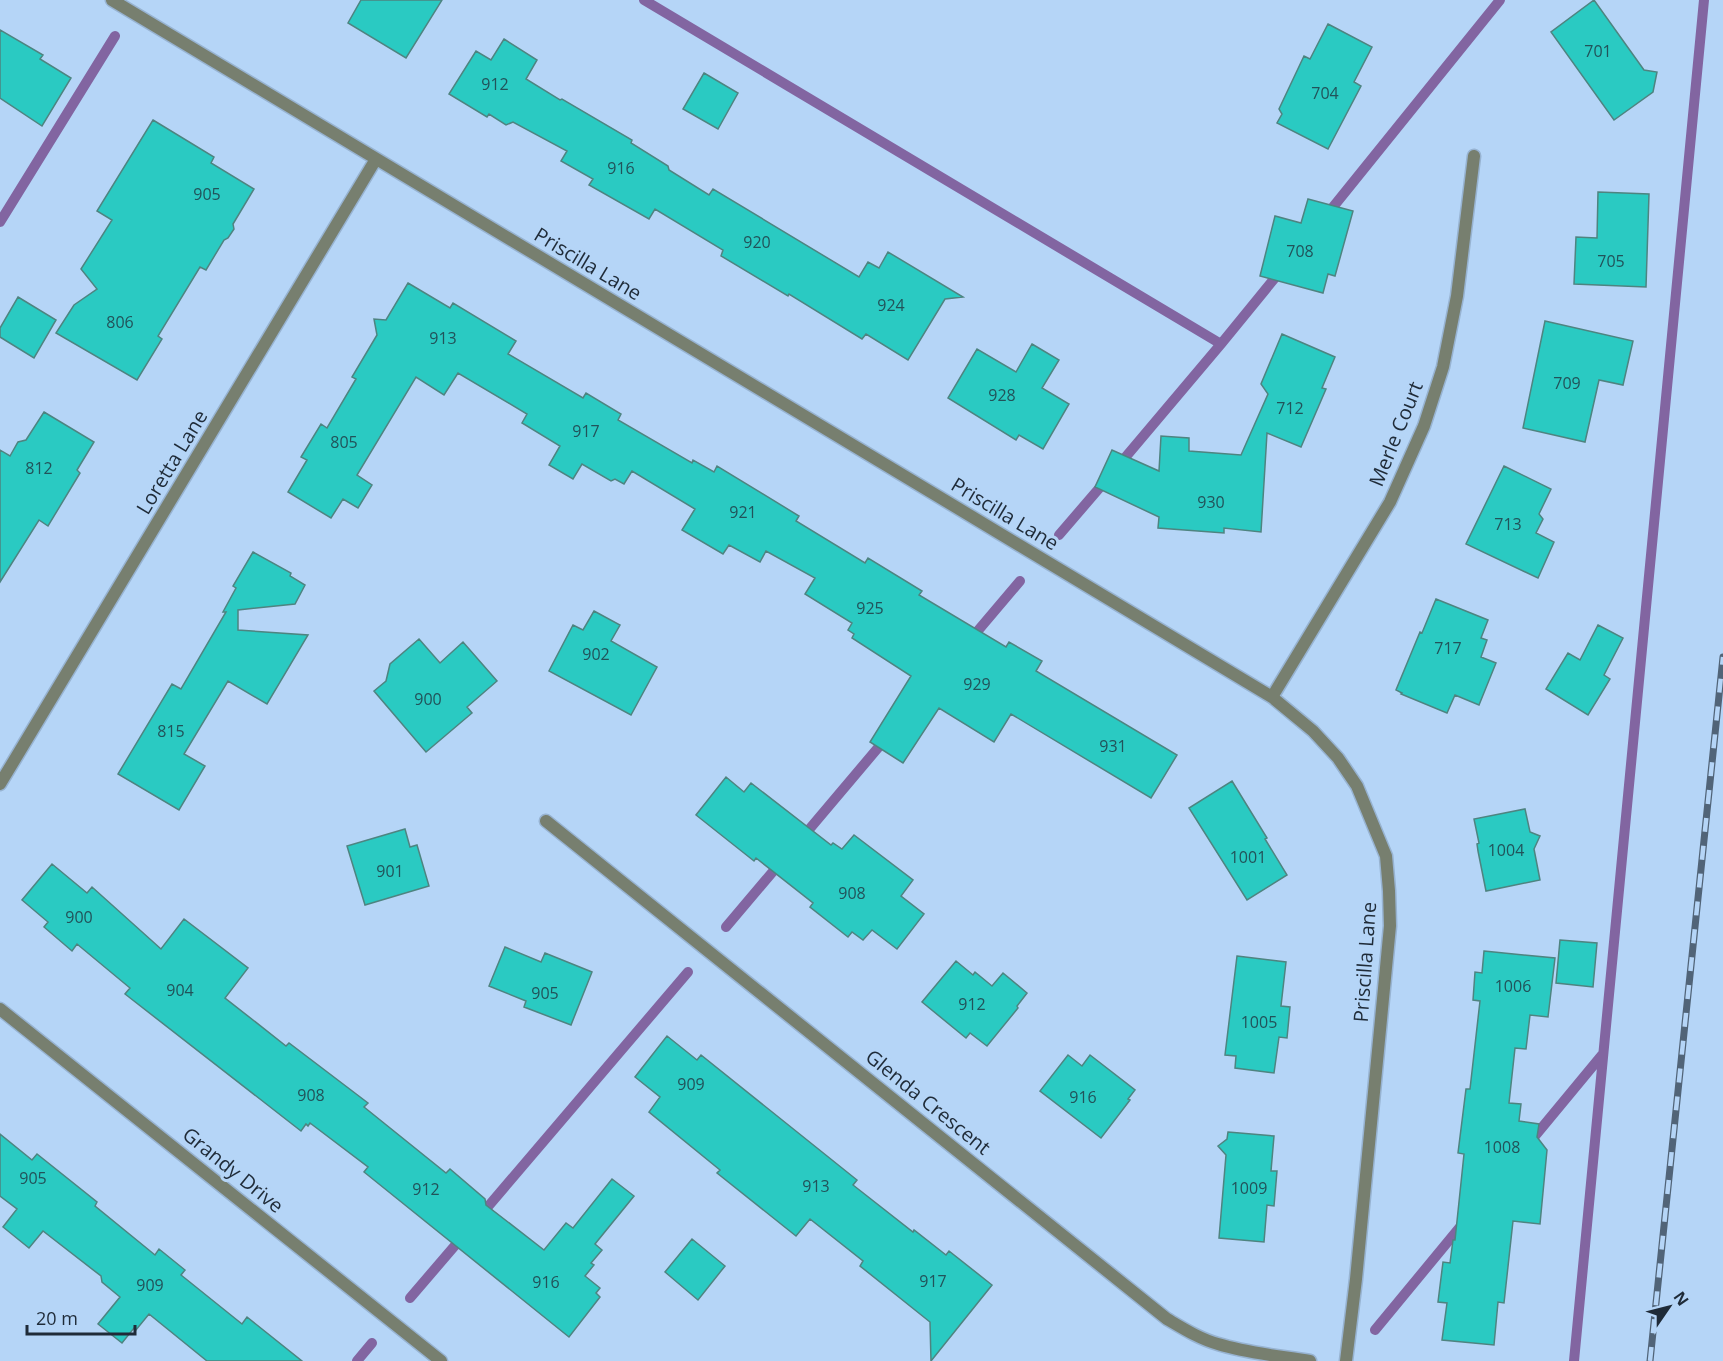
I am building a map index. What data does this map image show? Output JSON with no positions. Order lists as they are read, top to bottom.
{
  "streets": {
    "street": [
      "Priscilla Lane",
      "Merle Court",
      "Loretta Lane",
      "Glenda Crescent",
      "Grandy Drive"
    ]
  },
  "crossings": [
    ["Priscilla Lane", "Merle Court"],
    ["Priscilla Lane", "Loretta Lane"]
  ],
  "house_numbers": [
    "701",
    "912",
    "704",
    "916",
    "905",
    "920",
    "708",
    "705",
    "924",
    "806",
    "913",
    "709",
    "928",
    "712",
    "917",
    "805",
    "812",
    "930",
    "921",
    "713",
    "925",
    "717",
    "902",
    "929",
    "900",
    "815",
    "931",
    "1004",
    "1001",
    "901",
    "908",
    "900",
    "1006",
    "904",
    "905",
    "912",
    "1005",
    "909",
    "908",
    "916",
    "1008",
    "905",
    "913",
    "1009",
    "912",
    "917",
    "916",
    "909"
  ],
  "scale_bar": "20 m",
  "north": "top right"
}
